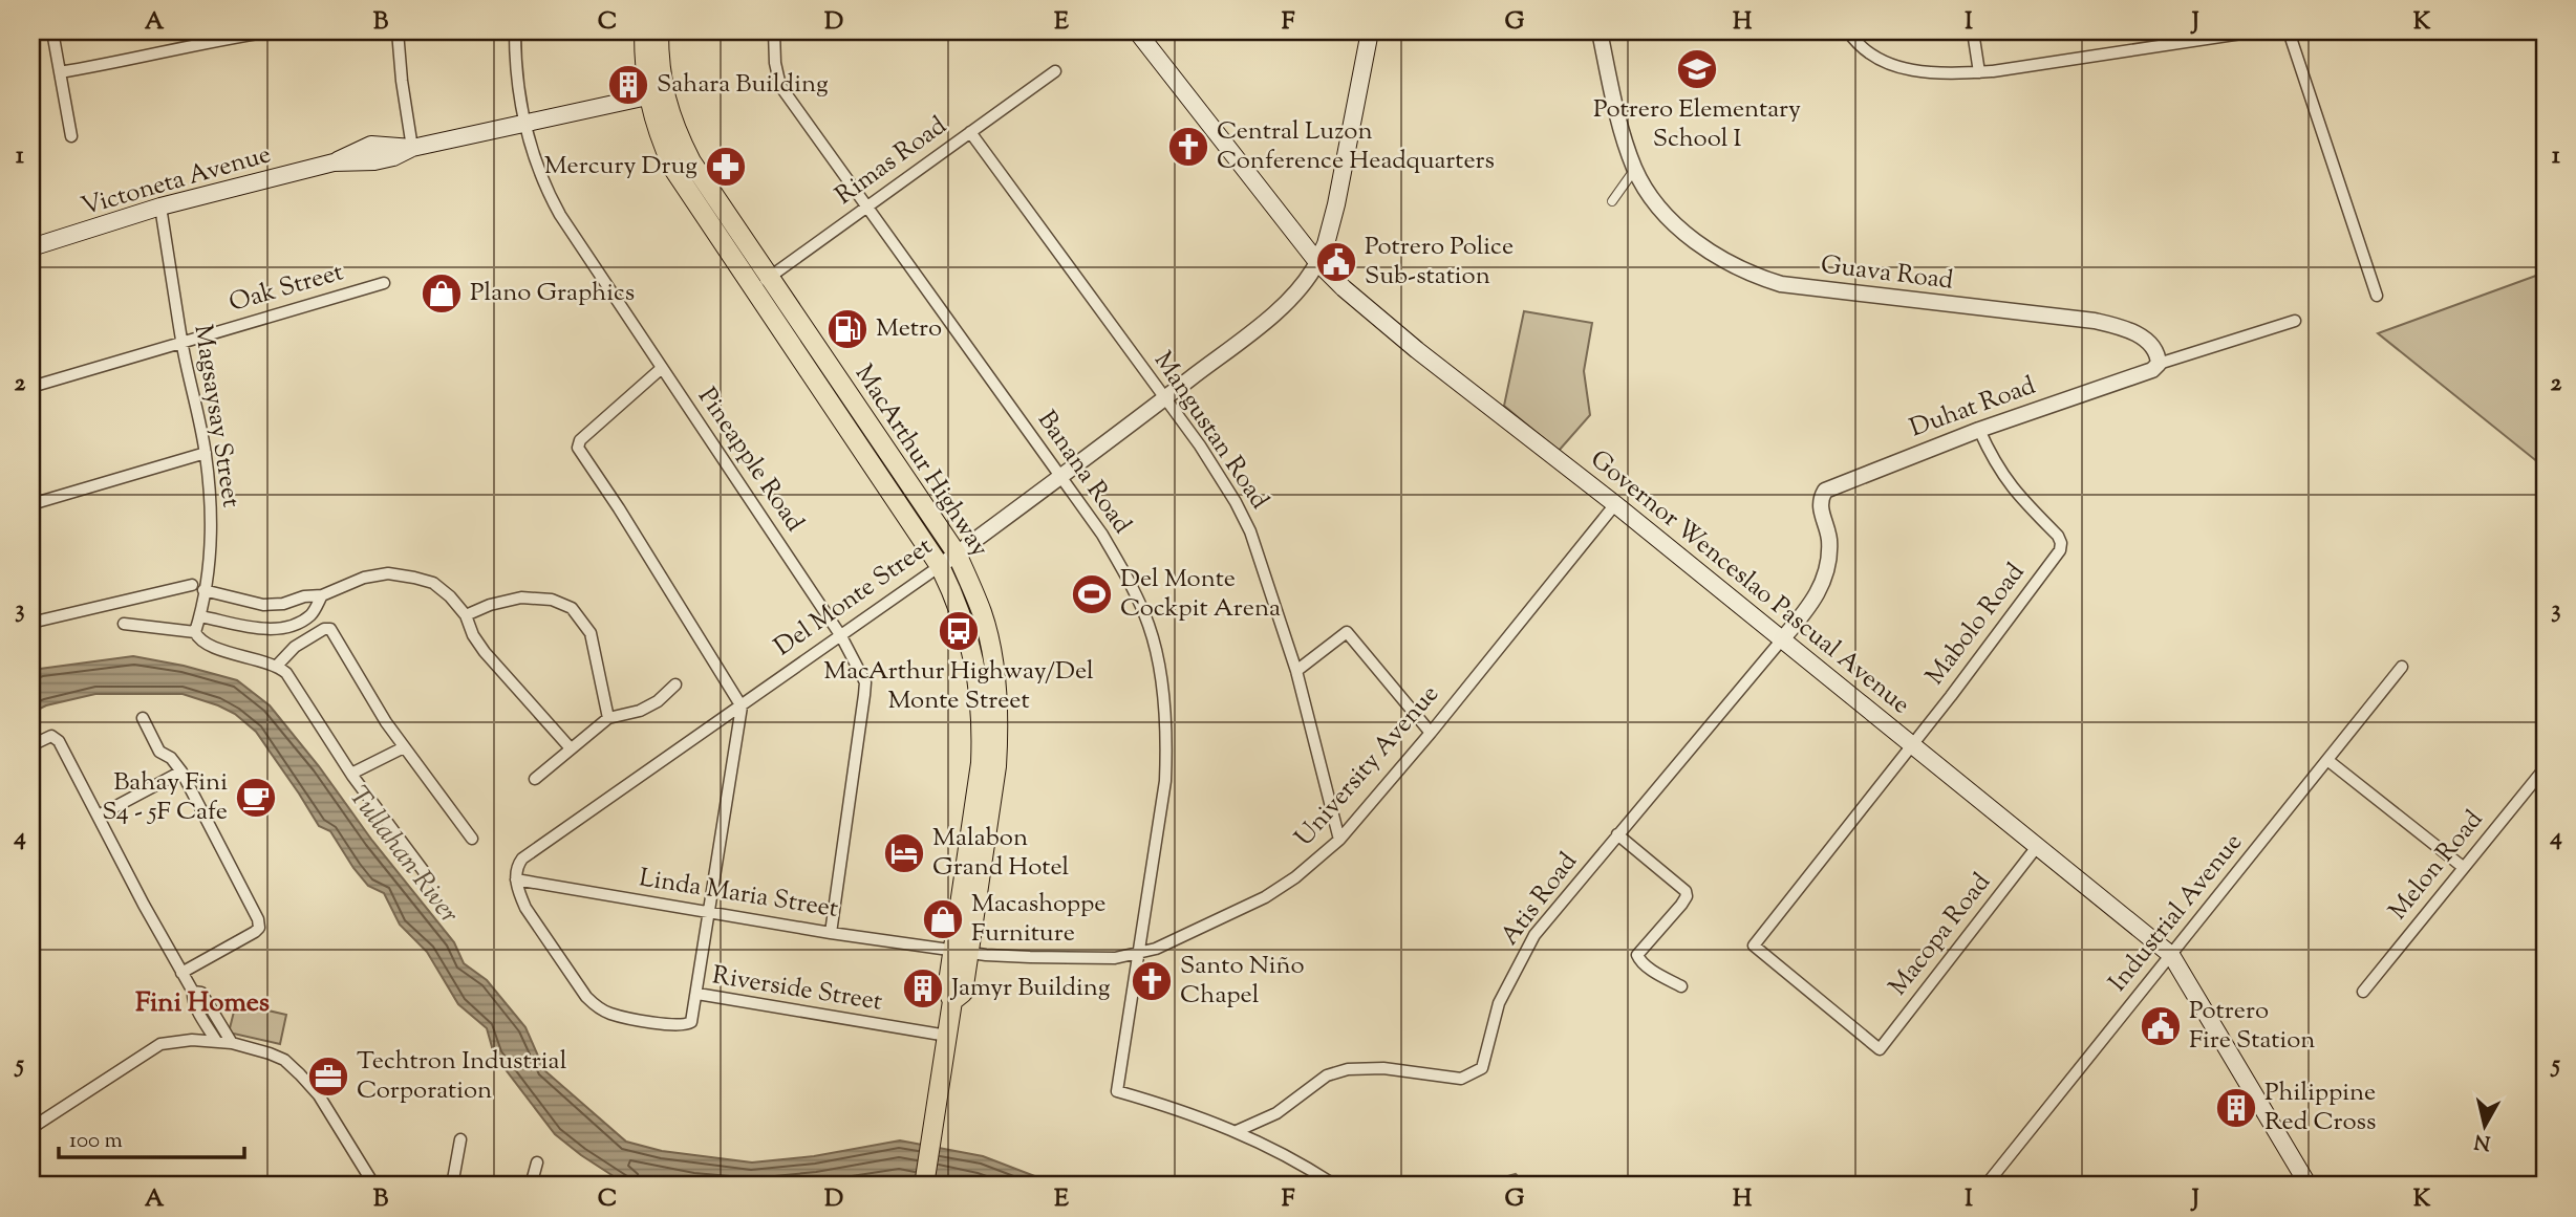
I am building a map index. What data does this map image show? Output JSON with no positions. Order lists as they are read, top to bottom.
{
  "streets": {
    "highway": ["MacArthur Highway"],
    "main road": ["Victoneta Avenue", "Governor Wenceslao Pascual Avenue"],
    "street": [
      "Rimas Road",
      "Guava Road",
      "Oak Street",
      "Duhat Road",
      "Magsaysay Street",
      "Mangustan Road",
      "Pineapple Road",
      "Banana Road",
      "Del Monte Street",
      "Mabolo Road",
      "University Avenue",
      "Melon Road",
      "Linda Maria Street",
      "Atis Road",
      "Industrial Avenue",
      "Macopa Road",
      "Riverside Street"
    ]
  },
  "crossings": [
    ["Rimas Road", "Mangustan Road"],
    ["Rimas Road", "MacArthur Highway"],
    ["Rimas Road", "Banana Road"],
    ["Victoneta Avenue", "Magsaysay Street"],
    ["Victoneta Avenue", "Pineapple Road"],
    ["Victoneta Avenue", "MacArthur Highway"],
    ["Guava Road", "Duhat Road"],
    ["Oak Street", "Magsaysay Street"],
    ["Duhat Road", "Governor Wenceslao Pascual Avenue"],
    ["Duhat Road", "Mabolo Road"],
    ["Duhat Road", "Atis Road"],
    ["Mangustan Road", "Del Monte Street"],
    ["Mangustan Road", "University Avenue"],
    ["Pineapple Road", "Del Monte Street"],
    ["Pineapple Road", "Linda Maria Street"],
    ["MacArthur Highway", "Del Monte Street"],
    ["MacArthur Highway", "University Avenue"],
    ["MacArthur Highway", "Linda Maria Street"],
    ["MacArthur Highway", "Riverside Street"],
    ["Banana Road", "Del Monte Street"],
    ["Banana Road", "University Avenue"],
    ["Banana Road", "Atis Road"],
    ["Governor Wenceslao Pascual Avenue", "Del Monte Street"],
    ["Governor Wenceslao Pascual Avenue", "Mabolo Road"],
    ["Governor Wenceslao Pascual Avenue", "University Avenue"],
    ["Governor Wenceslao Pascual Avenue", "Atis Road"],
    ["Governor Wenceslao Pascual Avenue", "Industrial Avenue"],
    ["Governor Wenceslao Pascual Avenue", "Macopa Road"],
    ["Del Monte Street", "Linda Maria Street"],
    ["Del Monte Street", "Riverside Street"],
    ["Mabolo Road", "Macopa Road"],
    ["University Avenue", "Linda Maria Street"],
    ["Linda Maria Street", "Riverside Street"]
  ],
  "districts": ["Fini Homes"],
  "water": ["Tullahan River"],
  "places": {
    "school or university": ["Potrero Elementary School I"],
    "building": ["Sahara Building", "Jamyr Building", "Philippine Red Cross"],
    "church": ["Central Luzon Conference Headquarters", "Santo Niño Chapel"],
    "pharmacy": ["Mercury Drug"],
    "public building": ["Potrero Police Sub-station", "Potrero Fire Station"],
    "shop": ["Plano Graphics", "Macashoppe Furniture"],
    "fuel station": ["Metro"],
    "sports": ["Del Monte Cockpit Arena"],
    "bus stop": ["MacArthur Highway/Del Monte Street"],
    "cafe": ["Bahay Fini S4 - 5F Cafe"],
    "hotel": ["Malabon Grand Hotel"],
    "office": ["Techtron Industrial Corporation"]
  },
  "scale_bar": "100 m",
  "north": "bottom",
  "grid": {
    "columns": [
      "A",
      "B",
      "C",
      "D",
      "E",
      "F",
      "G",
      "H",
      "I",
      "J",
      "K"
    ],
    "rows": [
      "1",
      "2",
      "3",
      "4",
      "5"
    ]
  }
}
